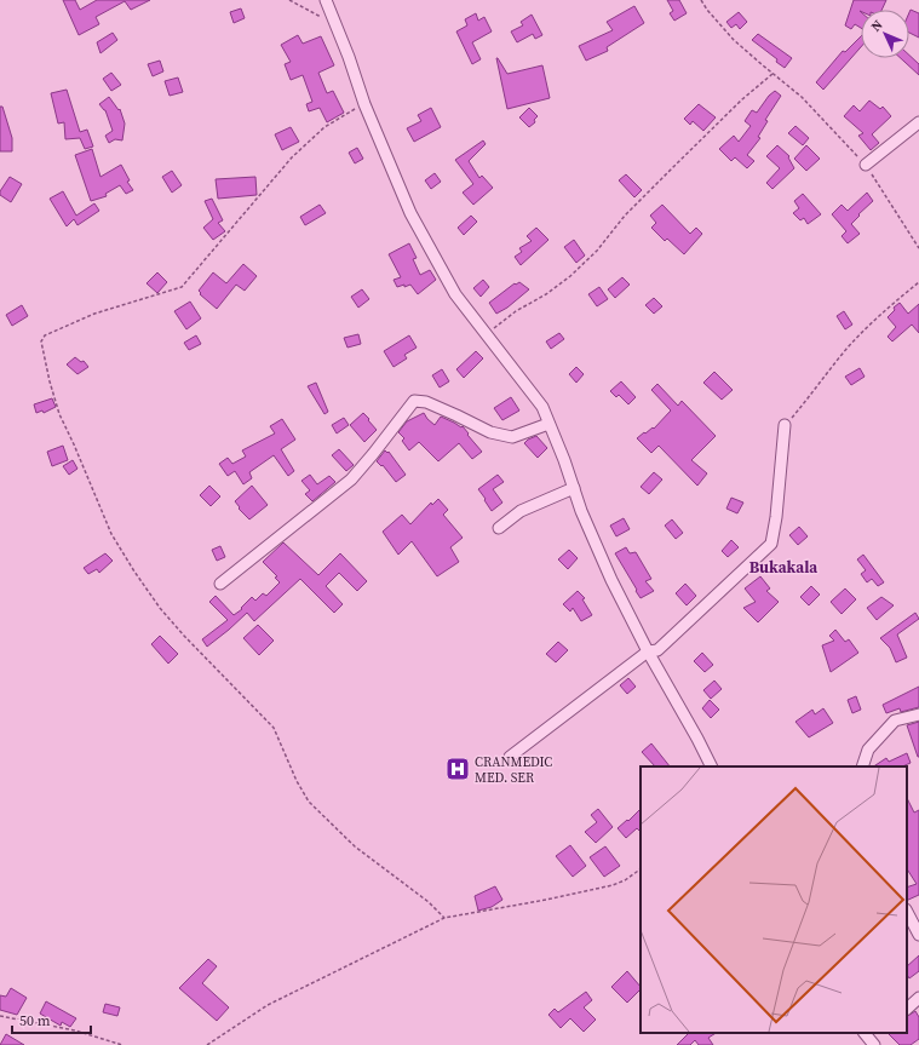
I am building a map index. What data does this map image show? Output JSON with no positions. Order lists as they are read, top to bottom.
{
  "districts": ["Bukakala"],
  "places": {
    "hospital": ["CRANMEDIC MED. SER"]
  },
  "scale_bar": "50 m",
  "north": "top left"
}
